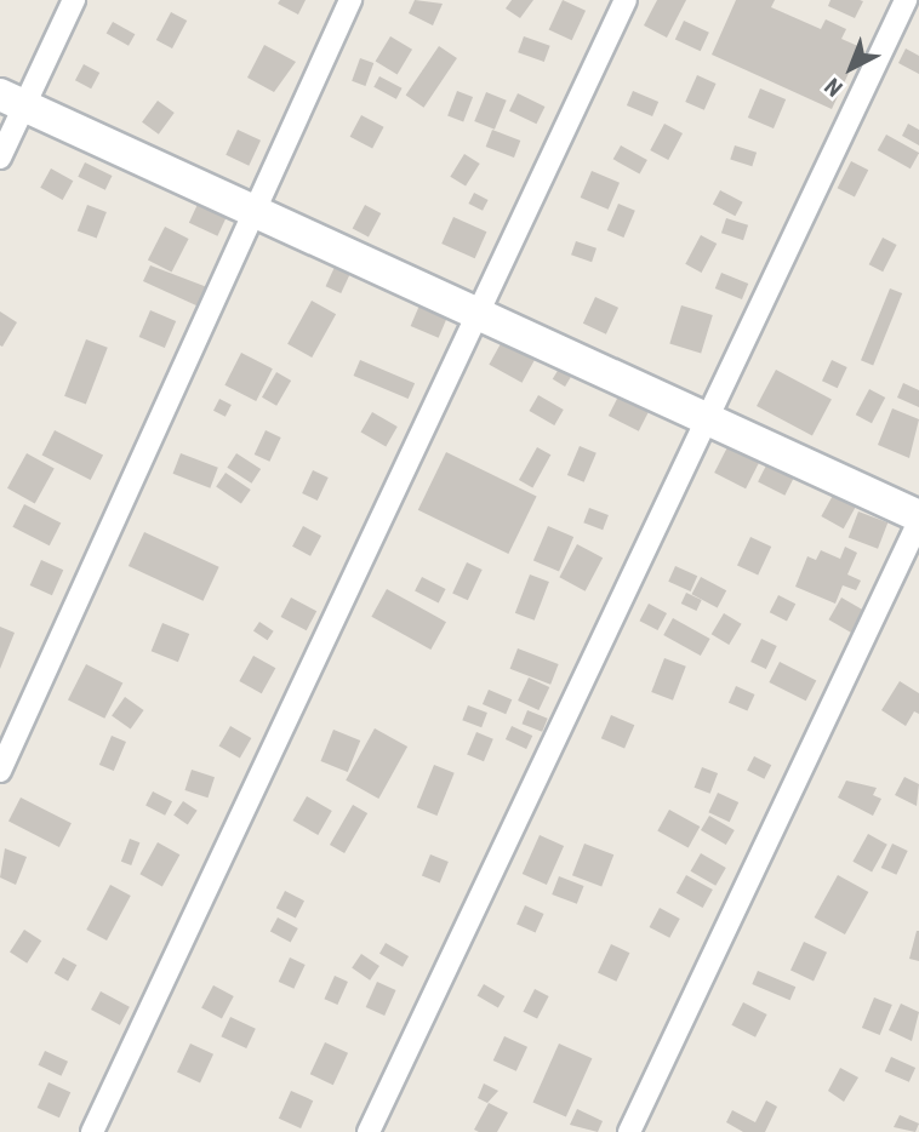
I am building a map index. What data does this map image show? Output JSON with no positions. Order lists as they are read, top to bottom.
{
  "north": "bottom left"
}
